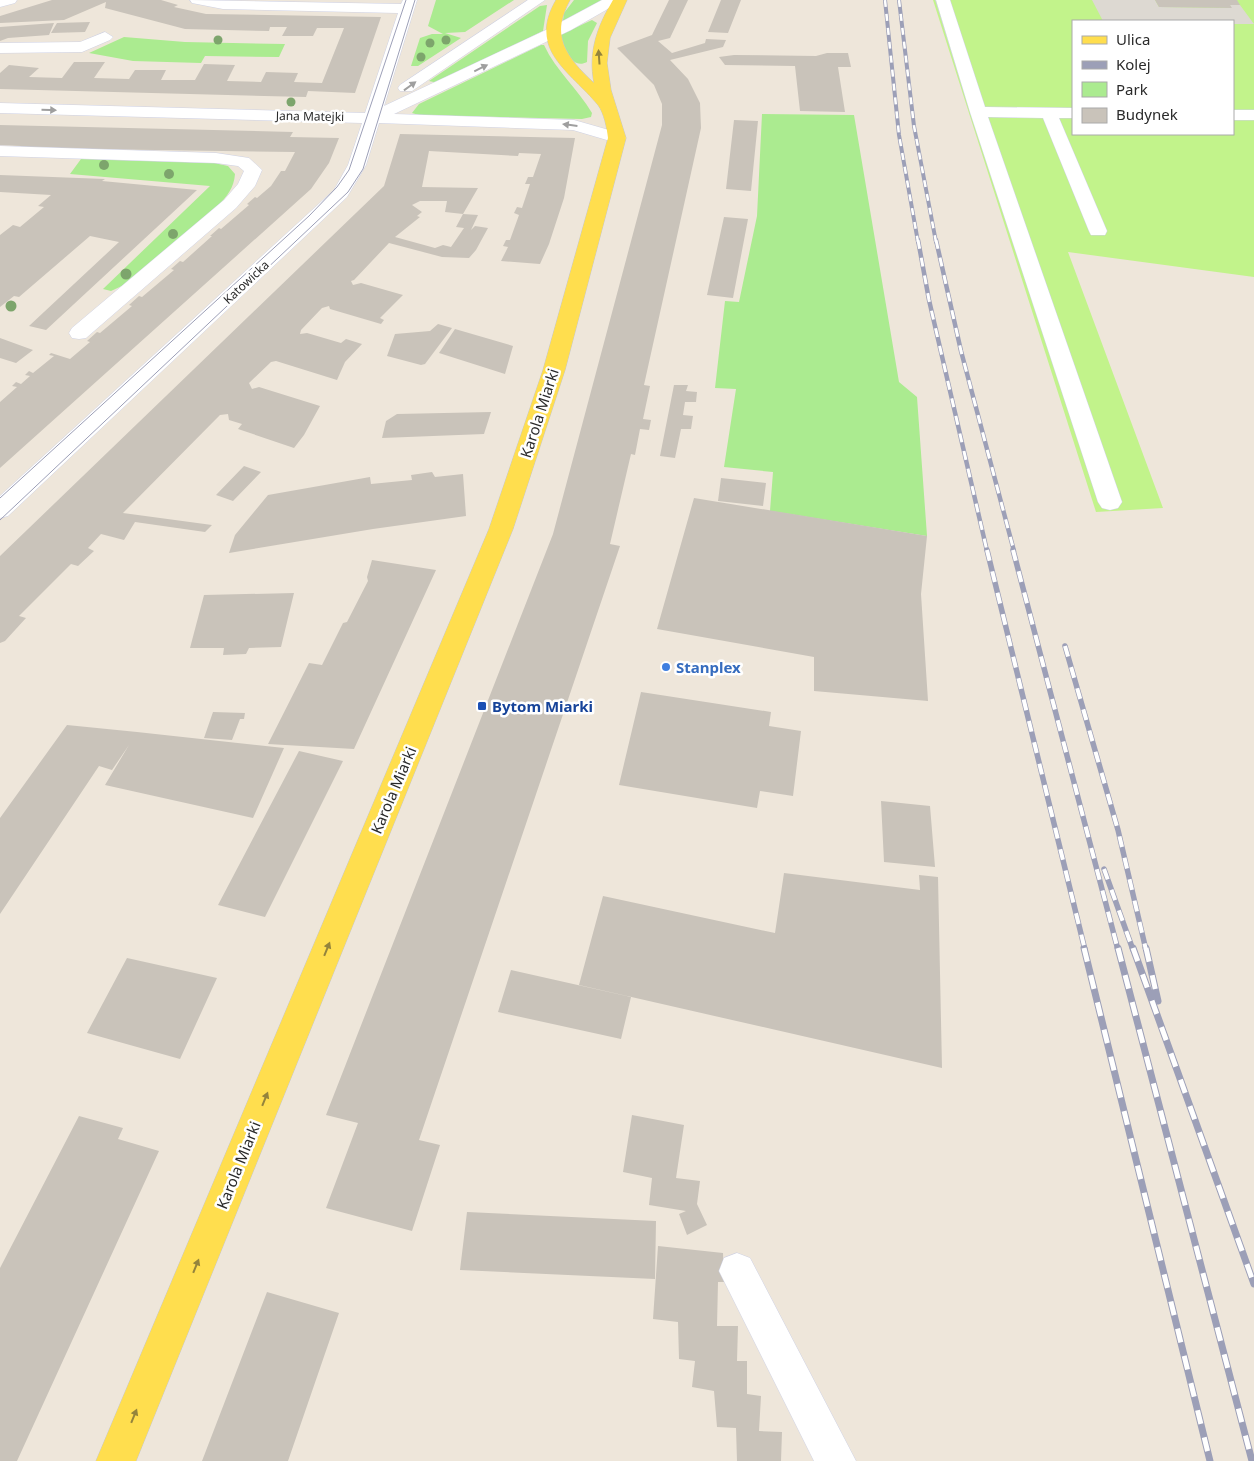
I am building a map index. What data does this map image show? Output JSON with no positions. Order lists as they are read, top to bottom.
{
  "streets": {
    "main road": ["Karola Miarki"],
    "street": ["Jana Matejki", "Katowicka"]
  },
  "crossings": [
    ["Jana Matejki", "Katowicka"],
    ["Jana Matejki", "Karola Miarki"]
  ],
  "one_way": ["Karola Miarki"],
  "places": {
    "other": ["Stanplex"],
    "transit": ["Bytom Miarki"]
  },
  "legend": [
    "Ulica",
    "Kolej",
    "Park",
    "Budynek"
  ]
}
